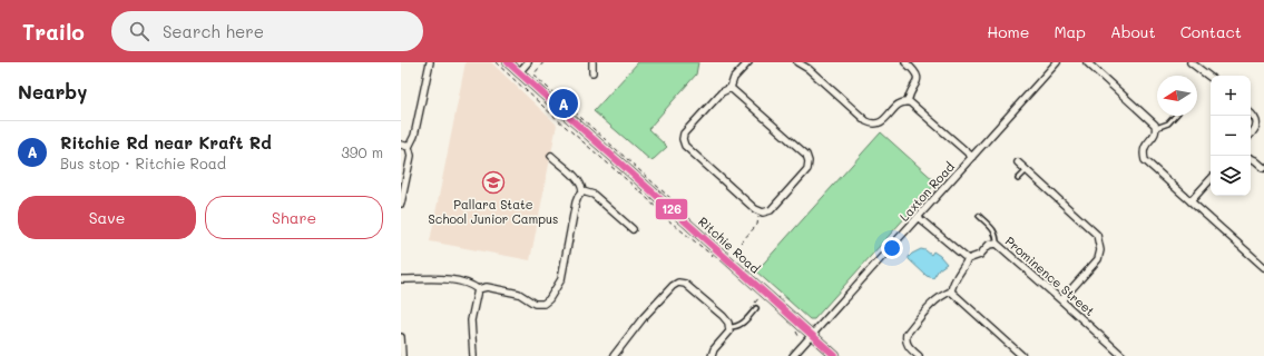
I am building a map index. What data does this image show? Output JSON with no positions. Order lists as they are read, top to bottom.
{
  "streets": {
    "street": ["Laxton Road", "Ritchie Road", "Prominence Street"]
  },
  "crossings": [
    ["Laxton Road", "Ritchie Road"]
  ],
  "places": {
    "school or university": ["Pallara State School Junior Campus"]
  },
  "lines": ["transit line 126"],
  "north": "left",
  "page": {
    "header": "Trailo",
    "search": "Search here",
    "nav": [
      "Home",
      "Map",
      "About",
      "Contact"
    ],
    "heading": "Nearby",
    "map_buttons": ["+", "−"],
    "pins": "A",
    "list": [
      {
        "mark": "A",
        "name": "Ritchie Rd near Kraft Rd",
        "note": "Bus stop · Ritchie Road",
        "value": "390 m"
      }
    ],
    "buttons": ["Save", "Share"]
  }
}
